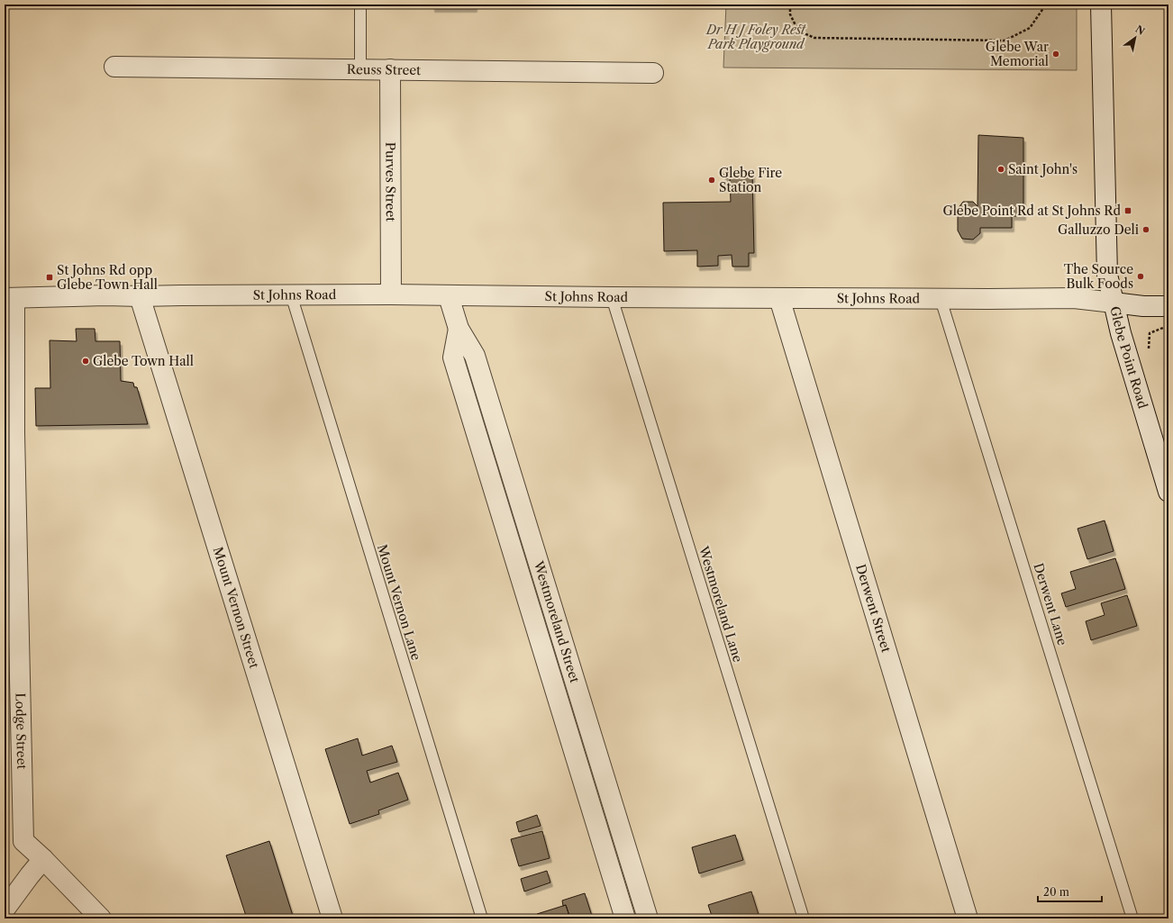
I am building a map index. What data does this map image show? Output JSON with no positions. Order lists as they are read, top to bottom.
{
  "streets": {
    "street": [
      "Reuss Street",
      "Purves Street",
      "St Johns Road",
      "Glebe Point Road",
      "Mount Vernon Street",
      "Derwent Street",
      "Westmoreland Street",
      "Lodge Street"
    ],
    "lane": ["Mount Vernon Lane", "Westmoreland Lane", "Derwent Lane"]
  },
  "crossings": [
    ["Reuss Street", "Purves Street"],
    ["Purves Street", "St Johns Road"],
    ["St Johns Road", "Glebe Point Road"],
    ["St Johns Road", "Mount Vernon Lane"],
    ["St Johns Road", "Westmoreland Lane"],
    ["St Johns Road", "Derwent Lane"],
    ["St Johns Road", "Mount Vernon Street"],
    ["St Johns Road", "Derwent Street"],
    ["St Johns Road", "Westmoreland Street"],
    ["St Johns Road", "Lodge Street"]
  ],
  "parks": ["Dr H J Foley Rest Park Playground"],
  "places": {
    "other": [
      "Glebe War Memorial",
      "Saint John's",
      "Glebe Fire Station",
      "Galluzzo Deli",
      "The Source Bulk Foods",
      "Glebe Town Hall"
    ],
    "transit": ["Glebe Point Rd at St Johns Rd", "St Johns Rd opp Glebe Town Hall"]
  },
  "scale_bar": "20 m",
  "north": "top right"
}
